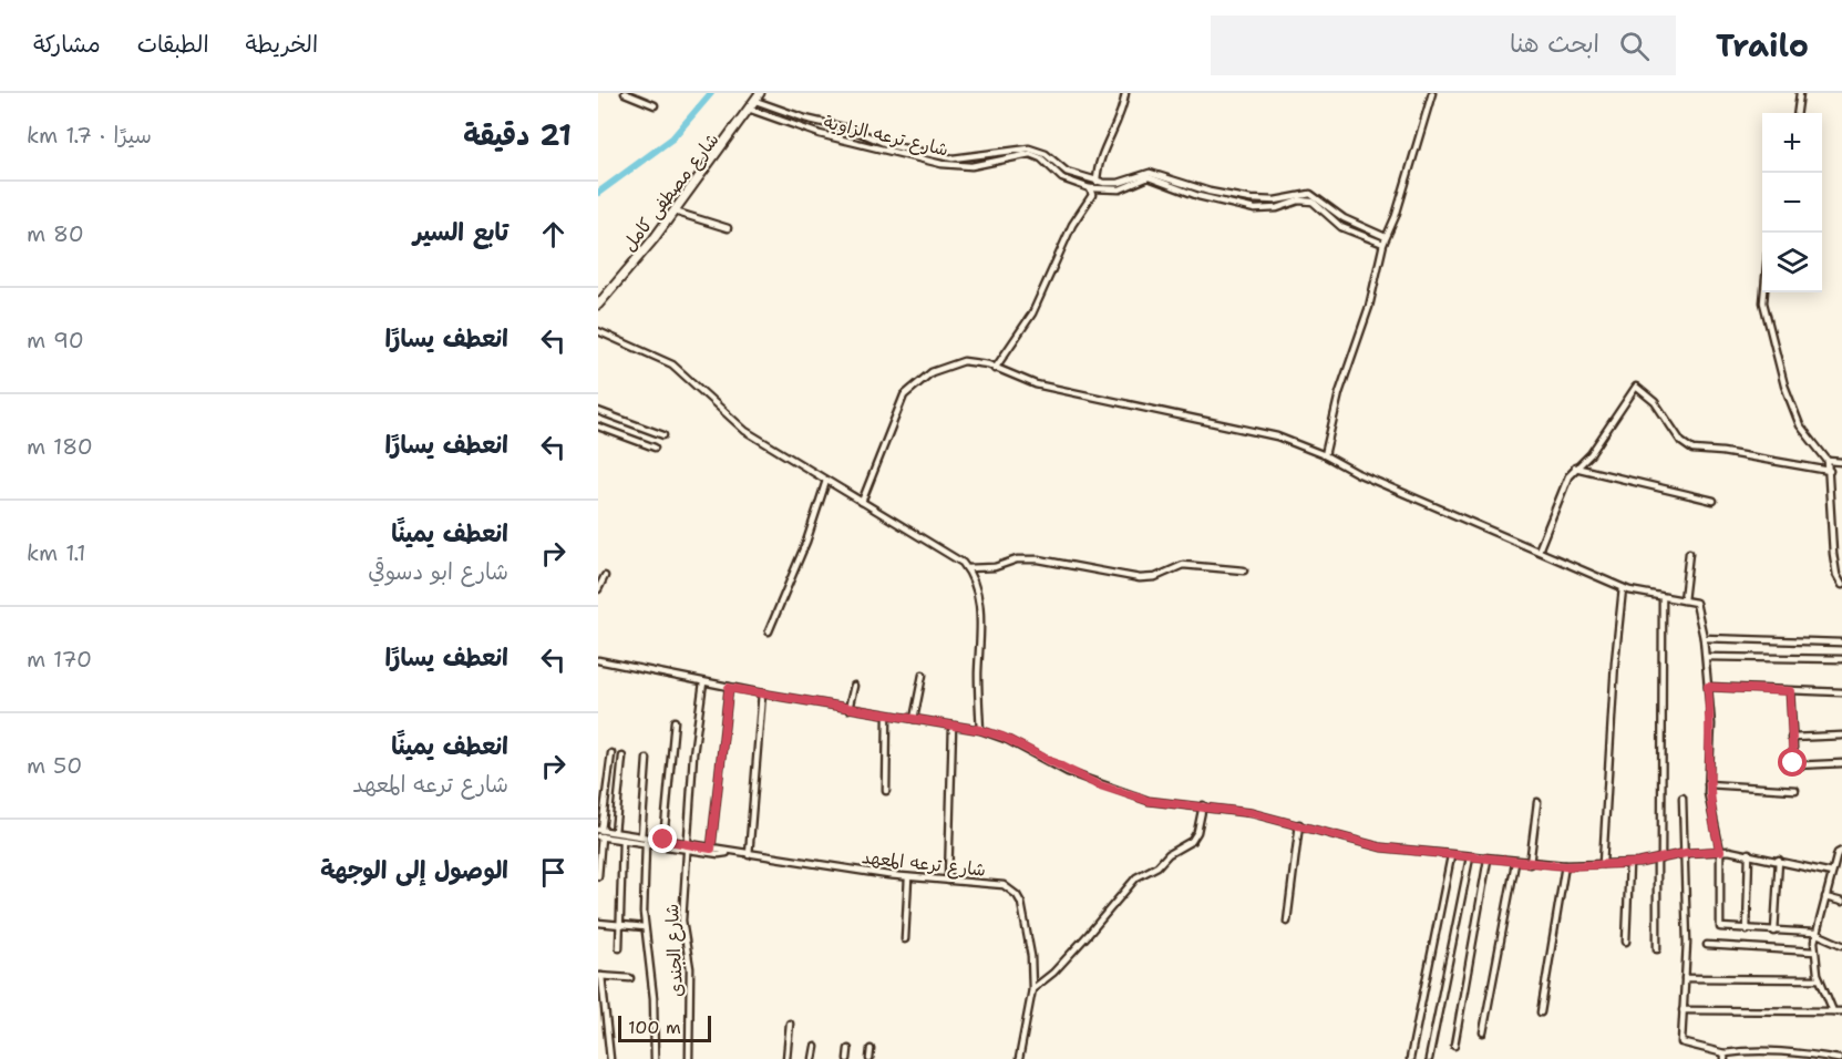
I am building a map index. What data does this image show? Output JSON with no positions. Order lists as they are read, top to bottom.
{
  "streets": {
    "main road": ["شارع مصطفى كامل"],
    "street": ["شارع ترعه الزاوية", "شارع ترعه المعهد", "شارع الجندى"]
  },
  "crossings": [
    ["شارع ترعه الزاوية", "شارع مصطفى كامل"],
    ["شارع ترعه المعهد", "شارع الجندى"]
  ],
  "scale_bar": "100 m",
  "page": {
    "header": "Trailo",
    "search": "ابحث هنا",
    "nav": ["الخريطة", "الطبقات", "مشاركة"],
    "heading": ["21 دقيقة", "سيرًا · 1.7 km"],
    "map_buttons": ["+", "−"],
    "list": [
      ["تابع السير", "80 m"],
      ["انعطف يسارًا", "90 m"],
      ["انعطف يسارًا", "180 m"],
      ["انعطف يمينًا", "شارع ابو دسوقي", "1.1 km"],
      ["انعطف يسارًا", "170 m"],
      ["انعطف يمينًا", "شارع ترعه المعهد", "50 m"],
      "الوصول إلى الوجهة"
    ],
    "scale": "100 m"
  }
}
